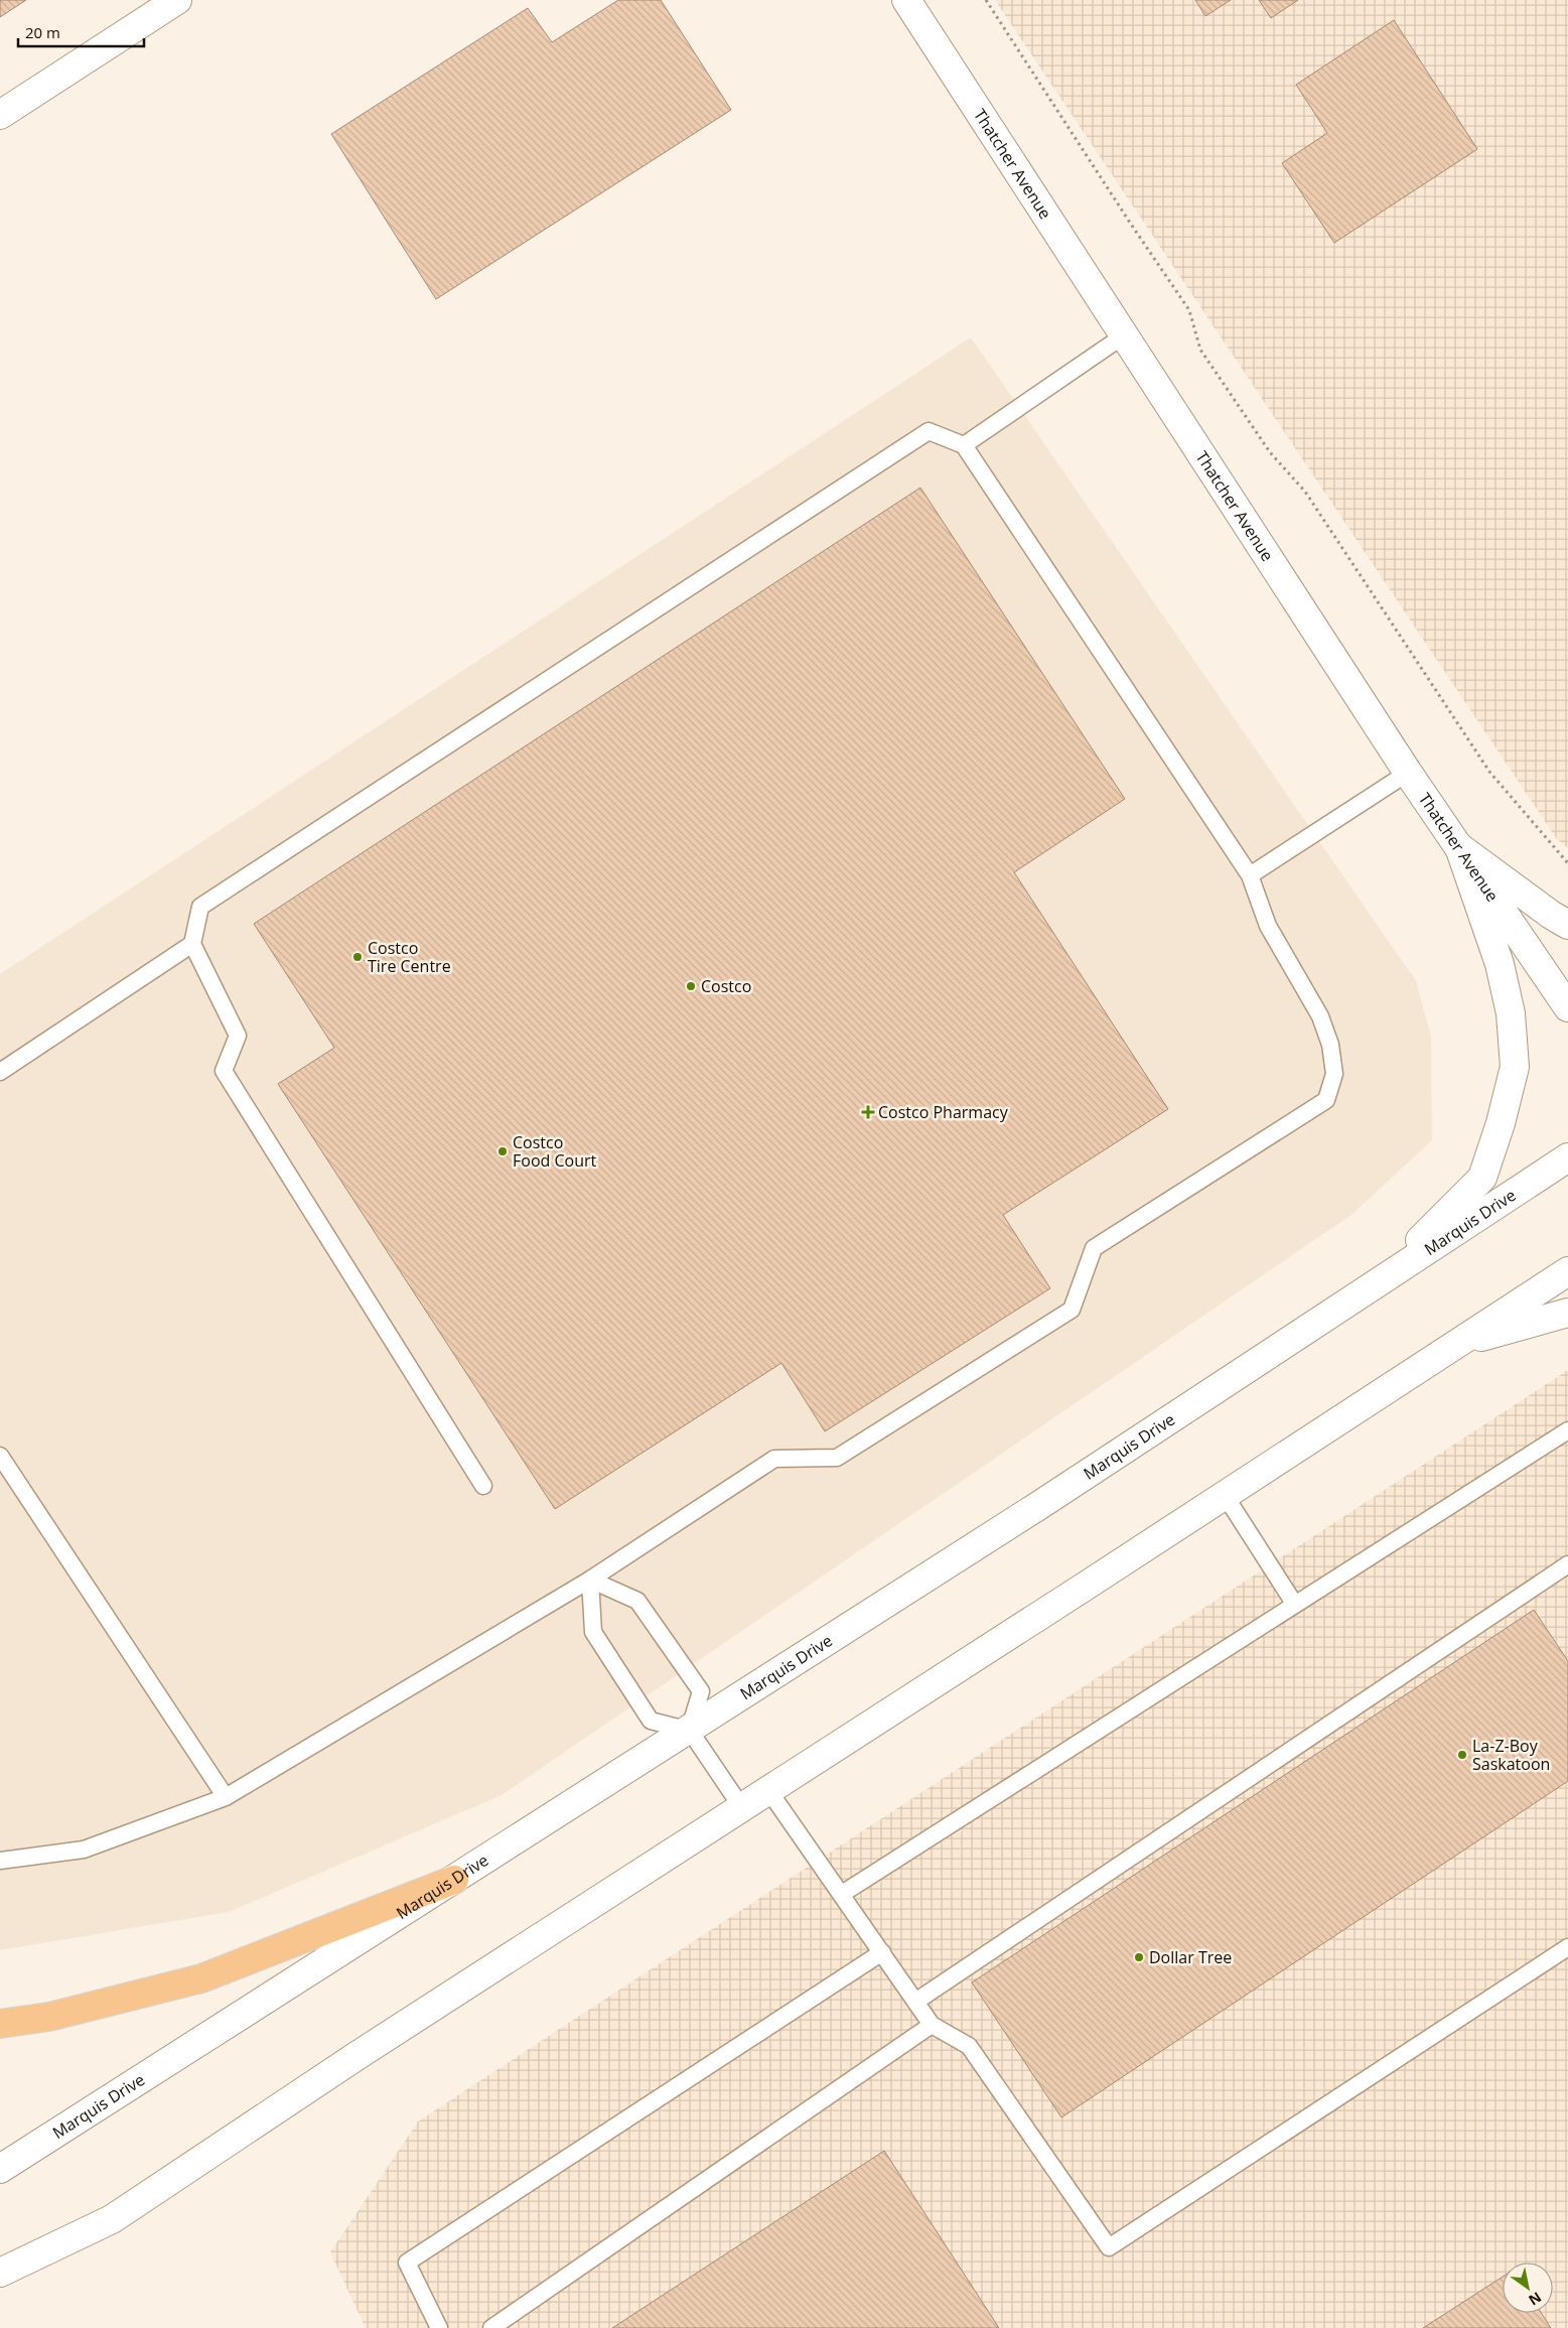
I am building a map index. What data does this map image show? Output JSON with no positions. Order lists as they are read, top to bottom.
{
  "streets": {
    "main road": ["Thatcher Avenue", "Marquis Drive"]
  },
  "places": {
    "other": [
      "Costco Tire Centre",
      "Costco",
      "Costco Food Court",
      "La-Z-Boy Saskatoon",
      "Dollar Tree"
    ],
    "health": ["Costco Pharmacy"]
  },
  "scale_bar": "20 m",
  "north": "bottom right"
}
